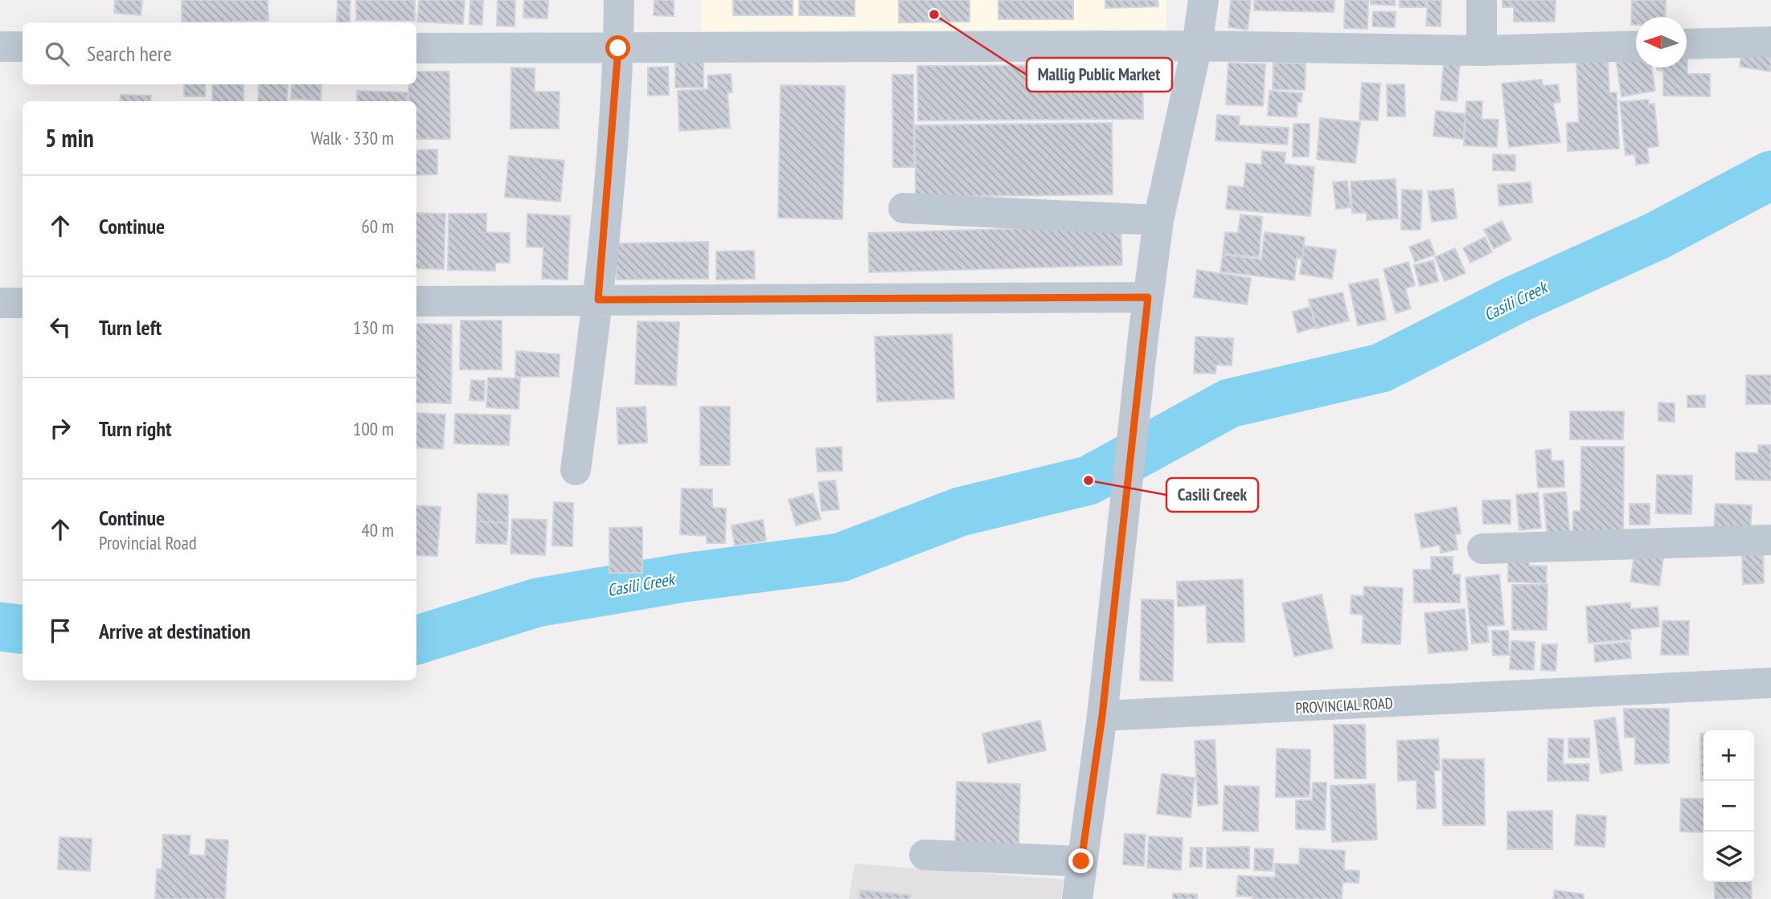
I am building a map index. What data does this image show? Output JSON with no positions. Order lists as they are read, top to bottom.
{
  "streets": {
    "street": ["PROVINCIAL ROAD"]
  },
  "water": ["Casili Creek"],
  "places": ["Mallig Public Market", "Casili Creek"],
  "north": "left",
  "page": {
    "search": "Search here",
    "heading": ["5 min", "Walk · 330 m"],
    "list": [
      ["Continue", "60 m"],
      ["Turn left", "130 m"],
      ["Turn right", "100 m"],
      ["Continue", "Provincial Road", "40 m"],
      "Arrive at destination"
    ],
    "map_buttons": ["+", "−"]
  }
}
